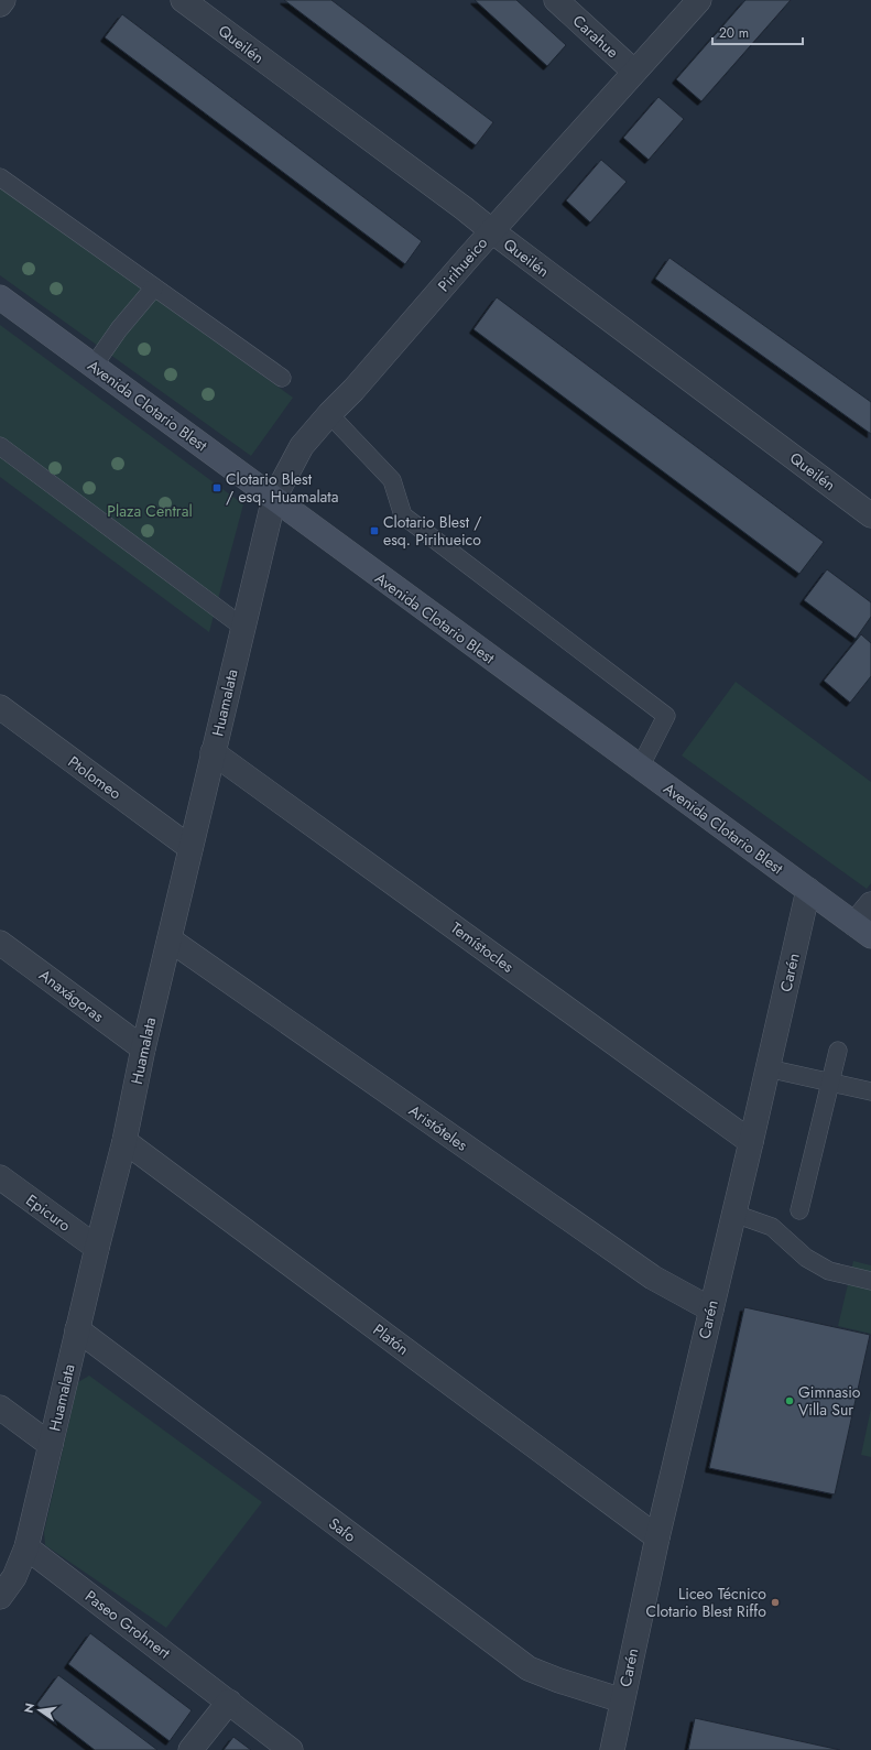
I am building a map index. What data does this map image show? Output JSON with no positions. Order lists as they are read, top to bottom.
{
  "streets": {
    "main road": ["Avenida Clotario Blest"],
    "street": [
      "Carahue",
      "Queilén",
      "Pirihueico",
      "Huamalata",
      "Ptolomeo",
      "Temístocles",
      "Carén",
      "Anaxágoras",
      "Aristóteles",
      "Epicuro",
      "Platón",
      "Safo",
      "Paseo Grohnert"
    ]
  },
  "crossings": [
    ["Carahue", "Pirihueico"],
    ["Queilén", "Pirihueico"],
    ["Pirihueico", "Avenida Clotario Blest"],
    ["Pirihueico", "Huamalata"],
    ["Avenida Clotario Blest", "Huamalata"],
    ["Avenida Clotario Blest", "Carén"],
    ["Huamalata", "Ptolomeo"],
    ["Huamalata", "Temístocles"],
    ["Huamalata", "Anaxágoras"],
    ["Huamalata", "Aristóteles"],
    ["Huamalata", "Epicuro"],
    ["Huamalata", "Platón"],
    ["Huamalata", "Safo"],
    ["Huamalata", "Paseo Grohnert"],
    ["Temístocles", "Carén"],
    ["Carén", "Aristóteles"],
    ["Carén", "Platón"],
    ["Carén", "Safo"]
  ],
  "parks": ["Plaza Central"],
  "places": {
    "transit": ["Clotario Blest / esq. Huamalata", "Clotario Blest / esq. Pirihueico"],
    "other": ["Gimnasio Villa Sur", "Liceo Técnico Clotario Blest Riffo"]
  },
  "scale_bar": "20 m",
  "north": "left"
}
